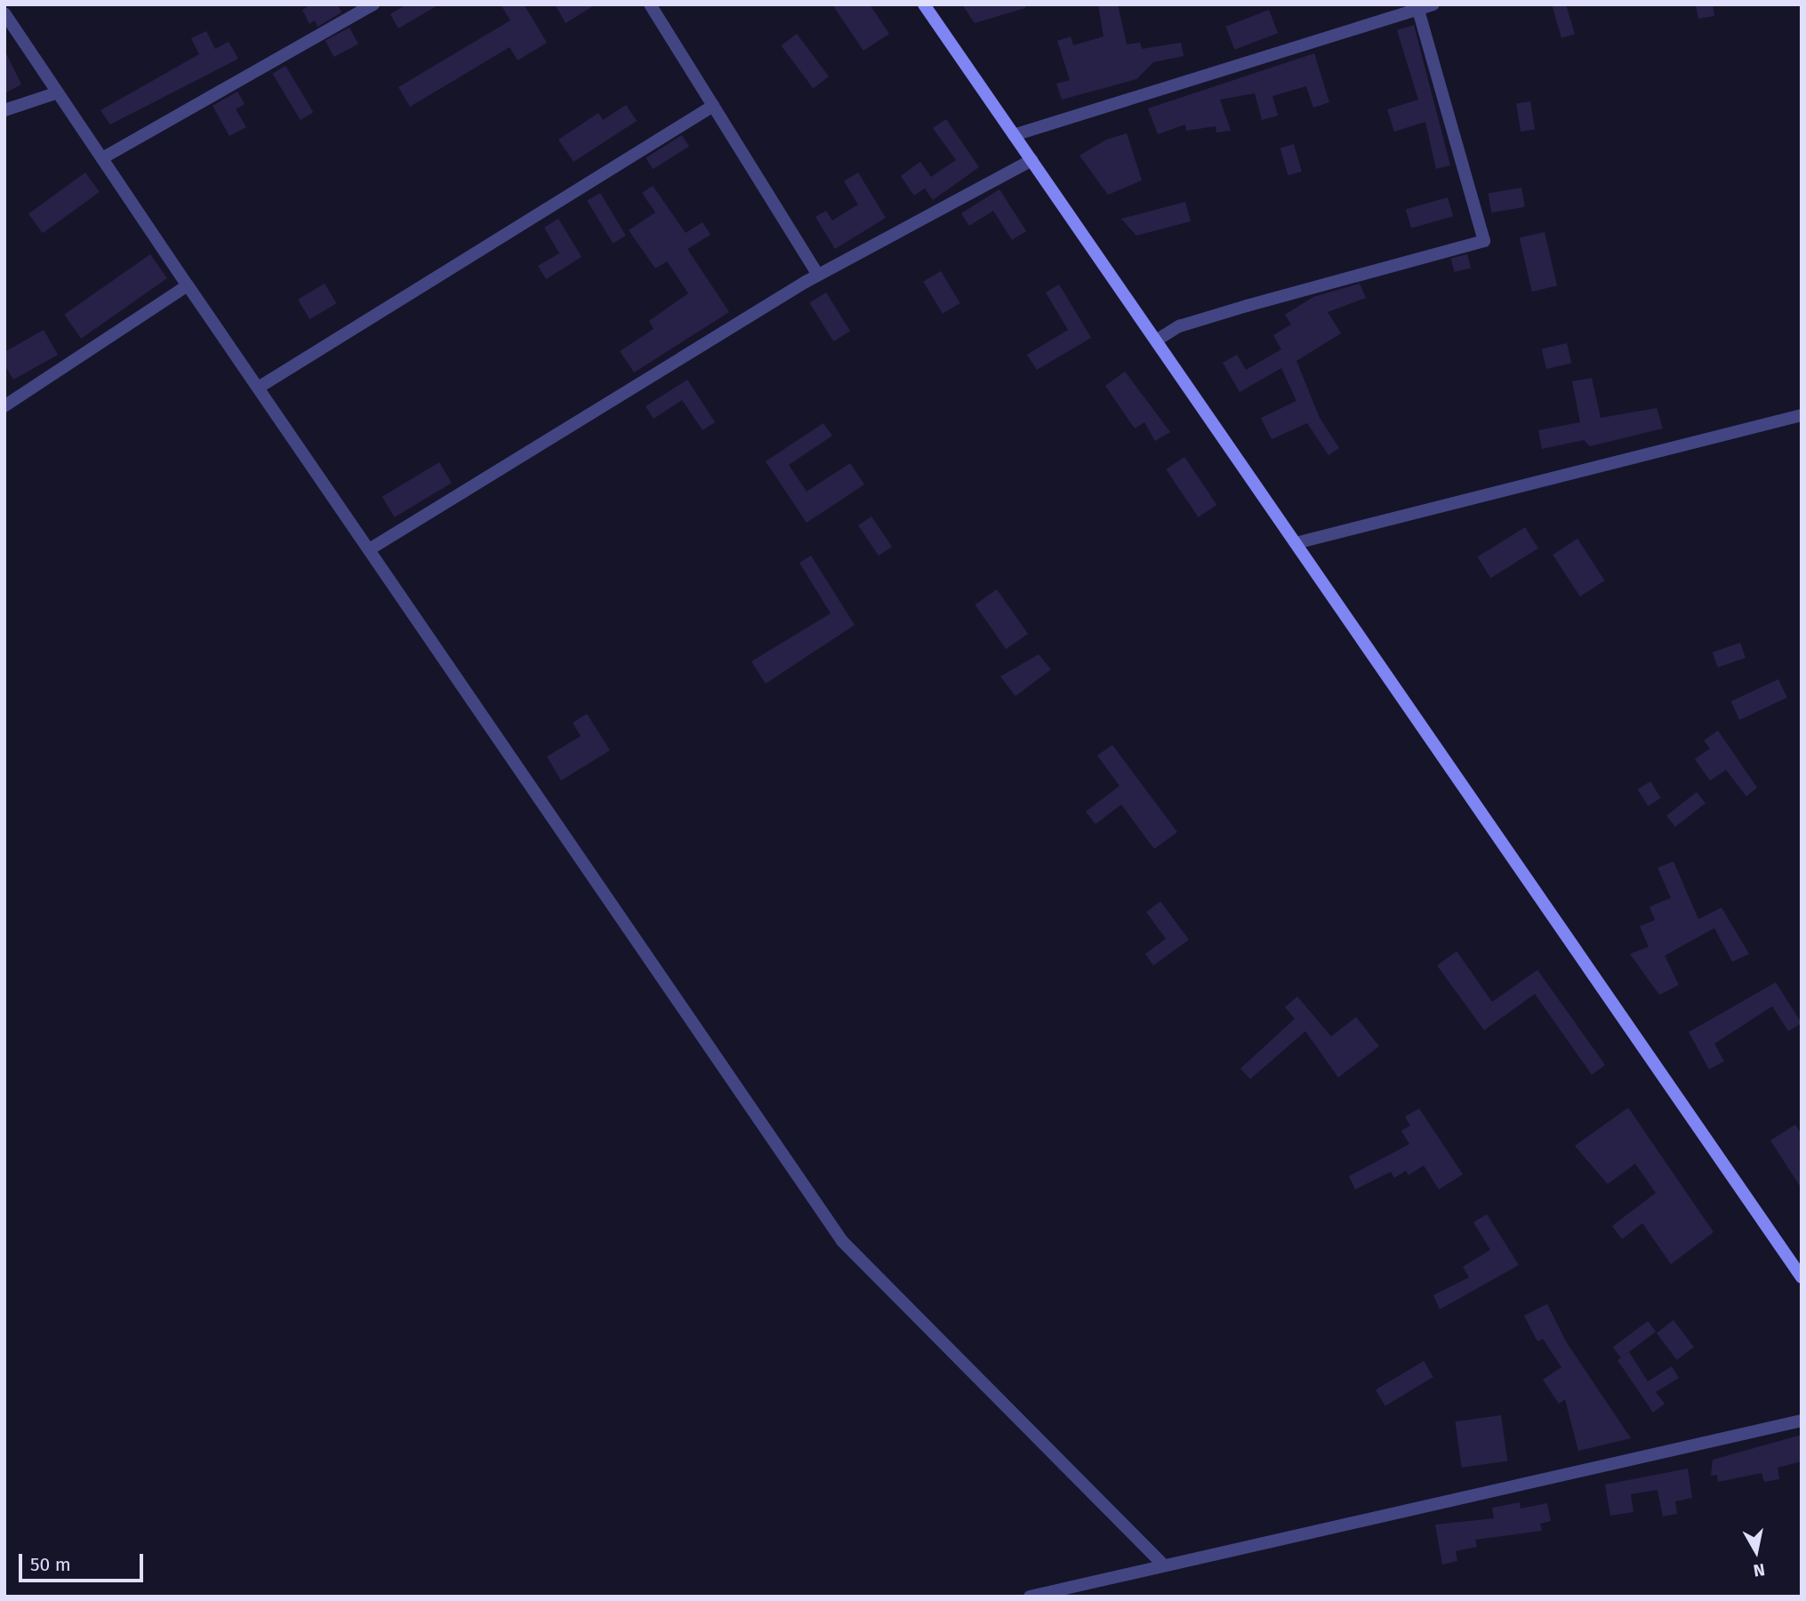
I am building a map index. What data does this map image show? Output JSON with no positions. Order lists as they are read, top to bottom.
{
  "scale_bar": "50 m",
  "north": "bottom"
}
